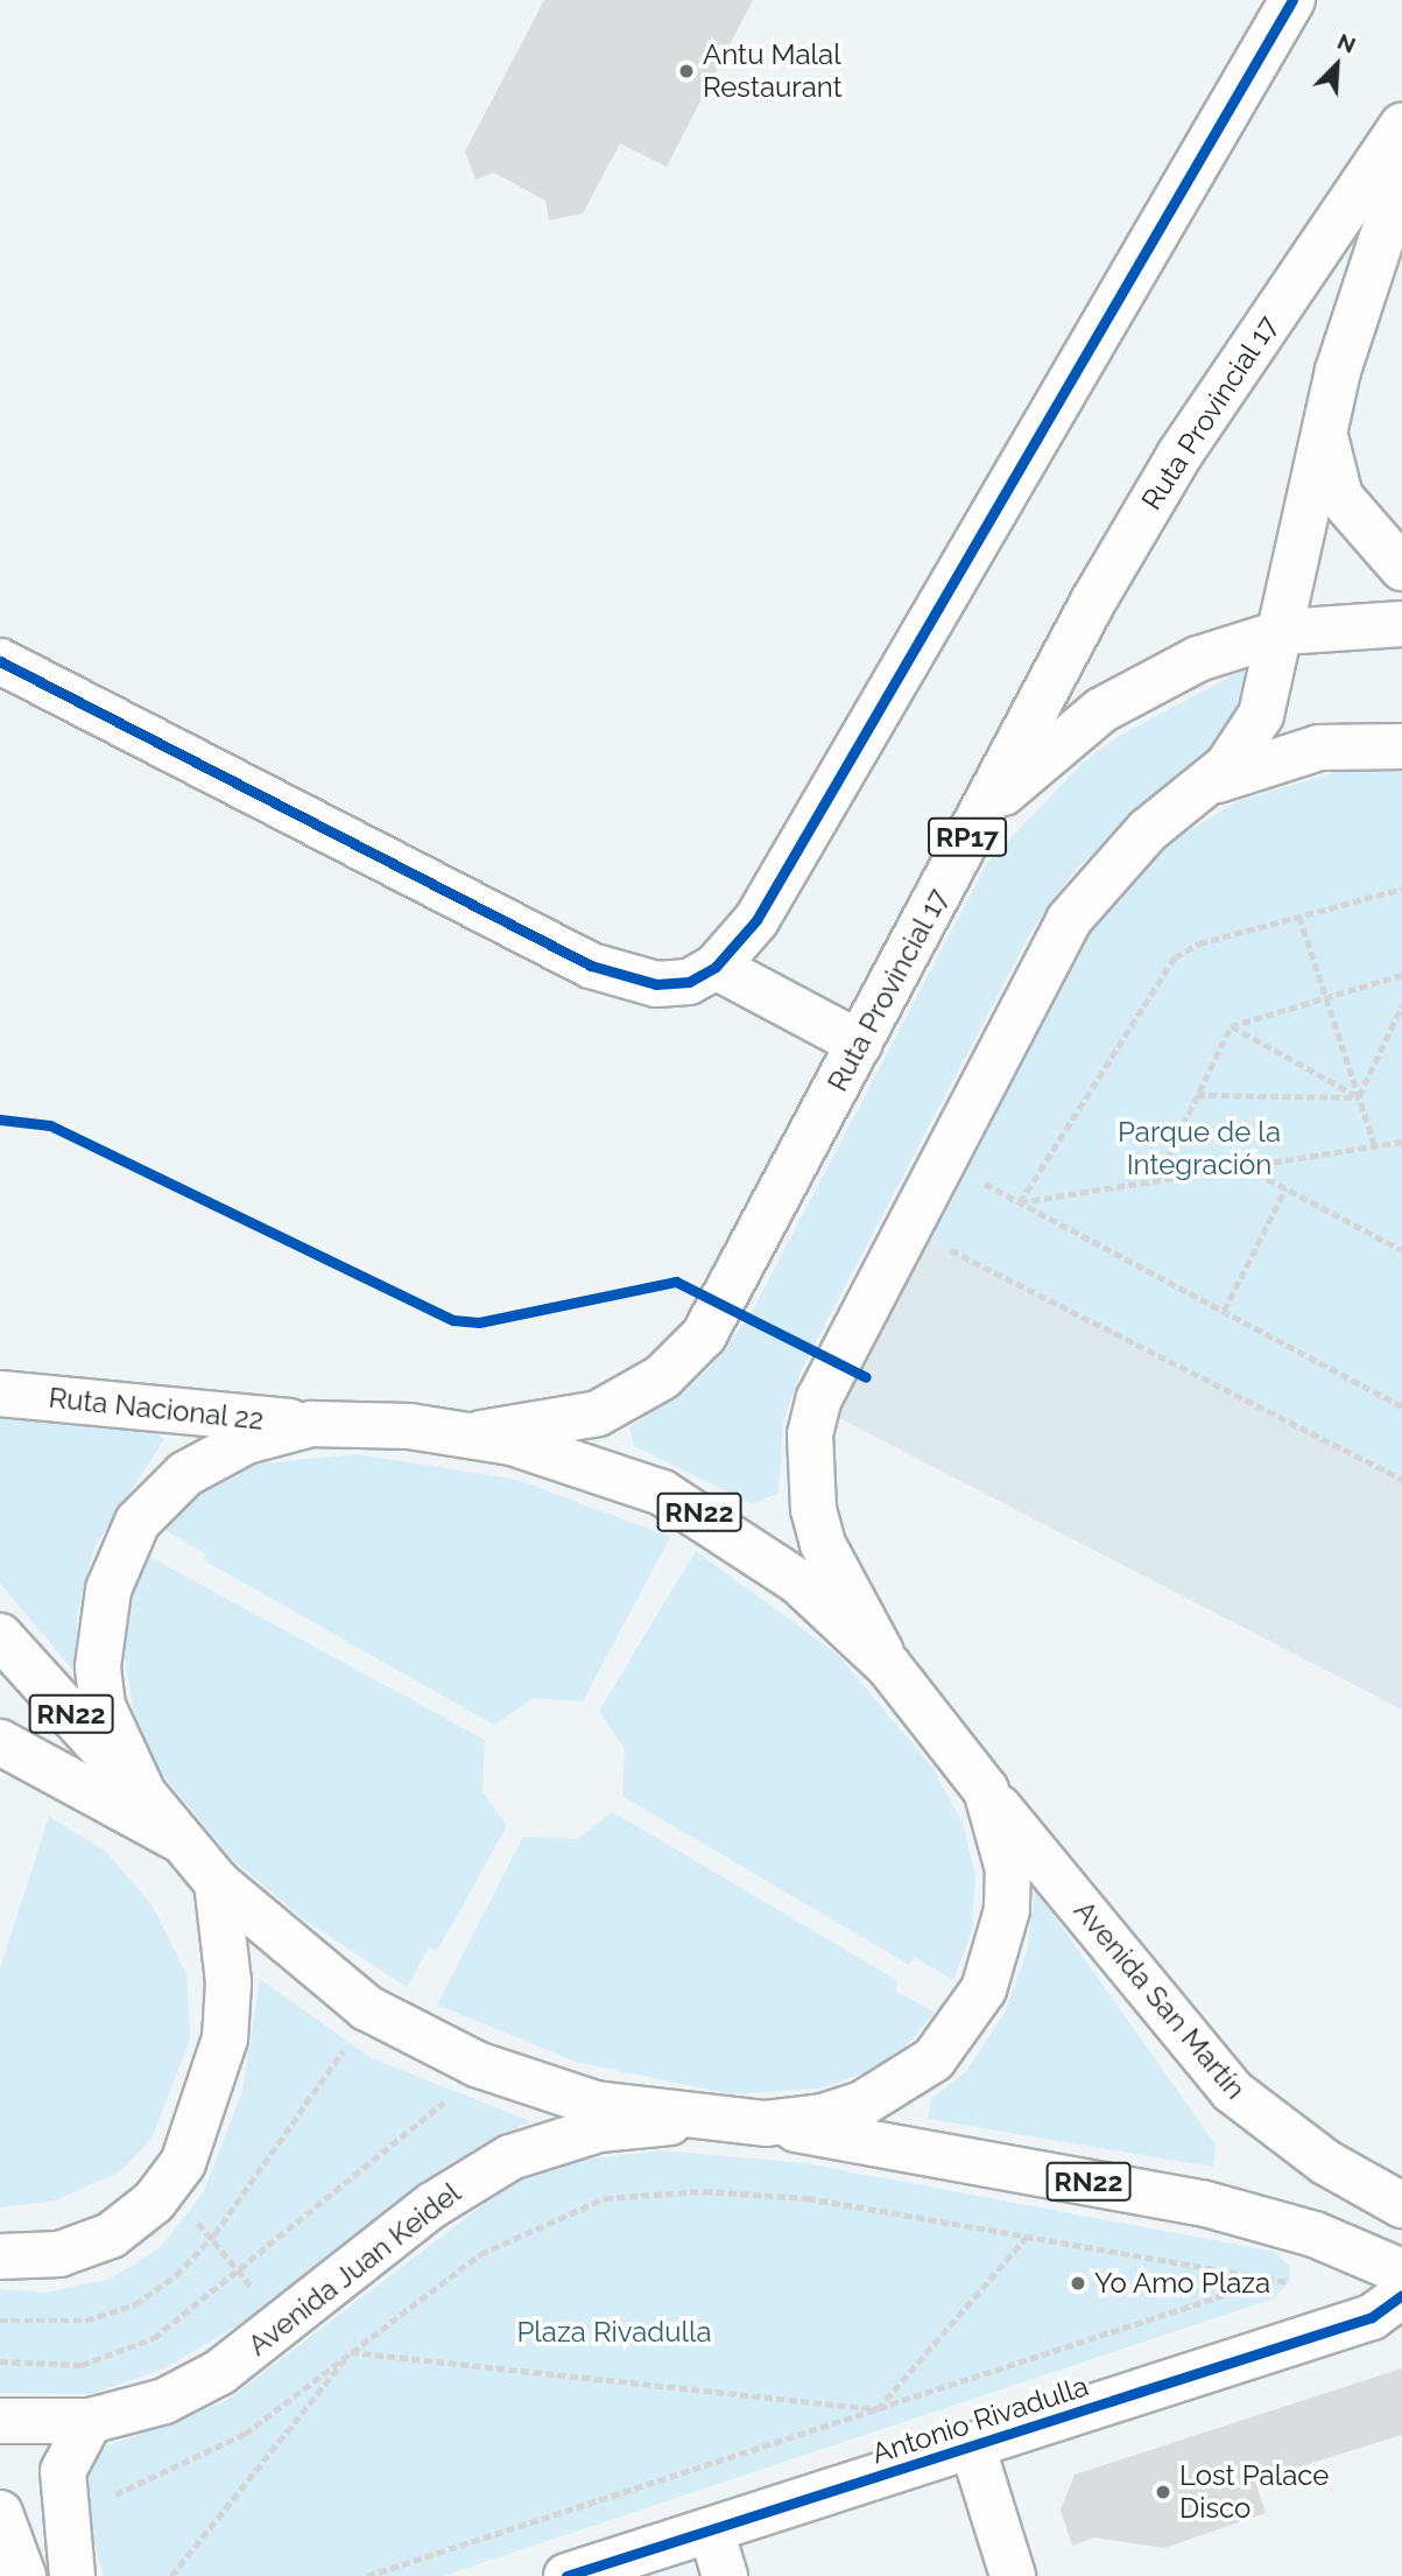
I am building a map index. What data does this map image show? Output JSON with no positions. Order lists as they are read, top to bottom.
{
  "streets": {
    "main road": [
      "Ruta Provincial 17",
      "RP17",
      "Ruta Nacional 22",
      "RN22",
      "Avenida San Martín",
      "Avenida Juan Keidel",
      "Antonio Rivadulla"
    ]
  },
  "crossings": [
    ["Ruta Provincial 17", "RN22"],
    ["Ruta Nacional 22", "RN22"],
    ["RN22", "Avenida San Martín"],
    ["RN22", "Avenida Juan Keidel"]
  ],
  "parks": ["Parque de la Integración", "Plaza Rivadulla"],
  "places": ["Antu Malal Restaurant", "Yo Amo Plaza", "Lost Palace Disco"],
  "north": "top right"
}
